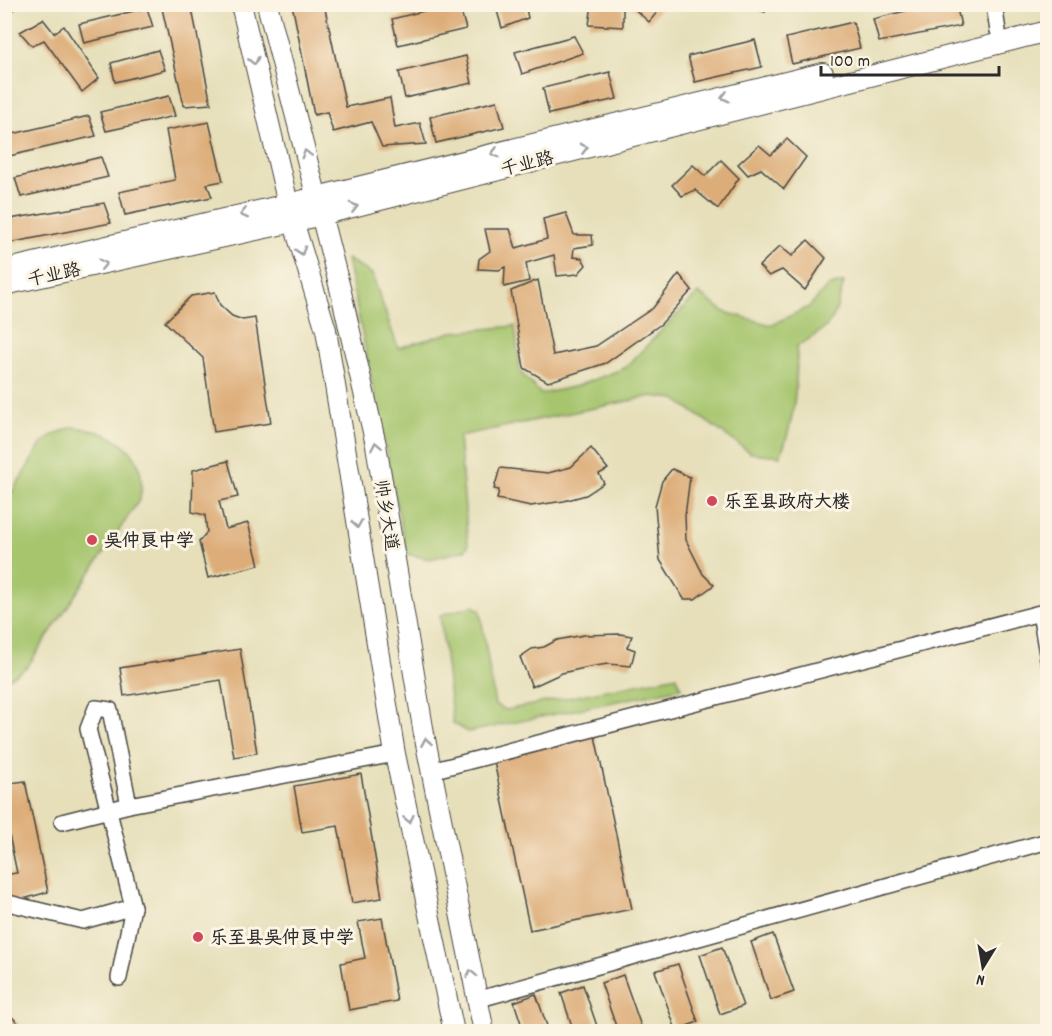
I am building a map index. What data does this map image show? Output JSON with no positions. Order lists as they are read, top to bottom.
{
  "streets": {
    "main road": ["千业路", "帅乡大道"]
  },
  "crossings": [
    ["千业路", "帅乡大道"]
  ],
  "places": ["乐至县政府大楼", "吴仲良中学", "乐至县吴仲良中学"],
  "scale_bar": "100 m",
  "north": "bottom"
}
